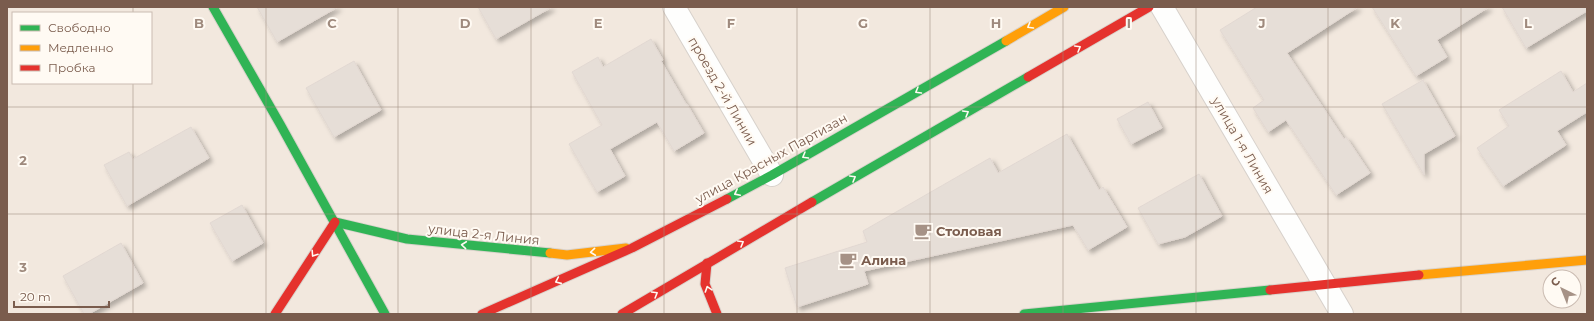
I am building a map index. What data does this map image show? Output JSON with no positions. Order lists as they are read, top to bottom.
{
  "streets": {
    "main road": ["улица Красных Партизан", "улица 2-я Линия"],
    "street": ["проезд 2-й Линии", "улица 1-я Линия"]
  },
  "crossings": [
    ["проезд 2-й Линии", "улица Красных Партизан"],
    ["улица Красных Партизан", "улица 2-я Линия"]
  ],
  "one_way": ["улица 2-я Линия"],
  "places": {
    "cafe": ["Столовая", "Алина"]
  },
  "legend": ["Свободно", "Медленно", "Пробка"],
  "scale_bar": "20 m",
  "north": "top left",
  "grid": {
    "columns": [
      "B",
      "C",
      "D",
      "E",
      "F",
      "G",
      "H",
      "I",
      "J",
      "K",
      "L"
    ],
    "rows": ["2", "3"]
  }
}
